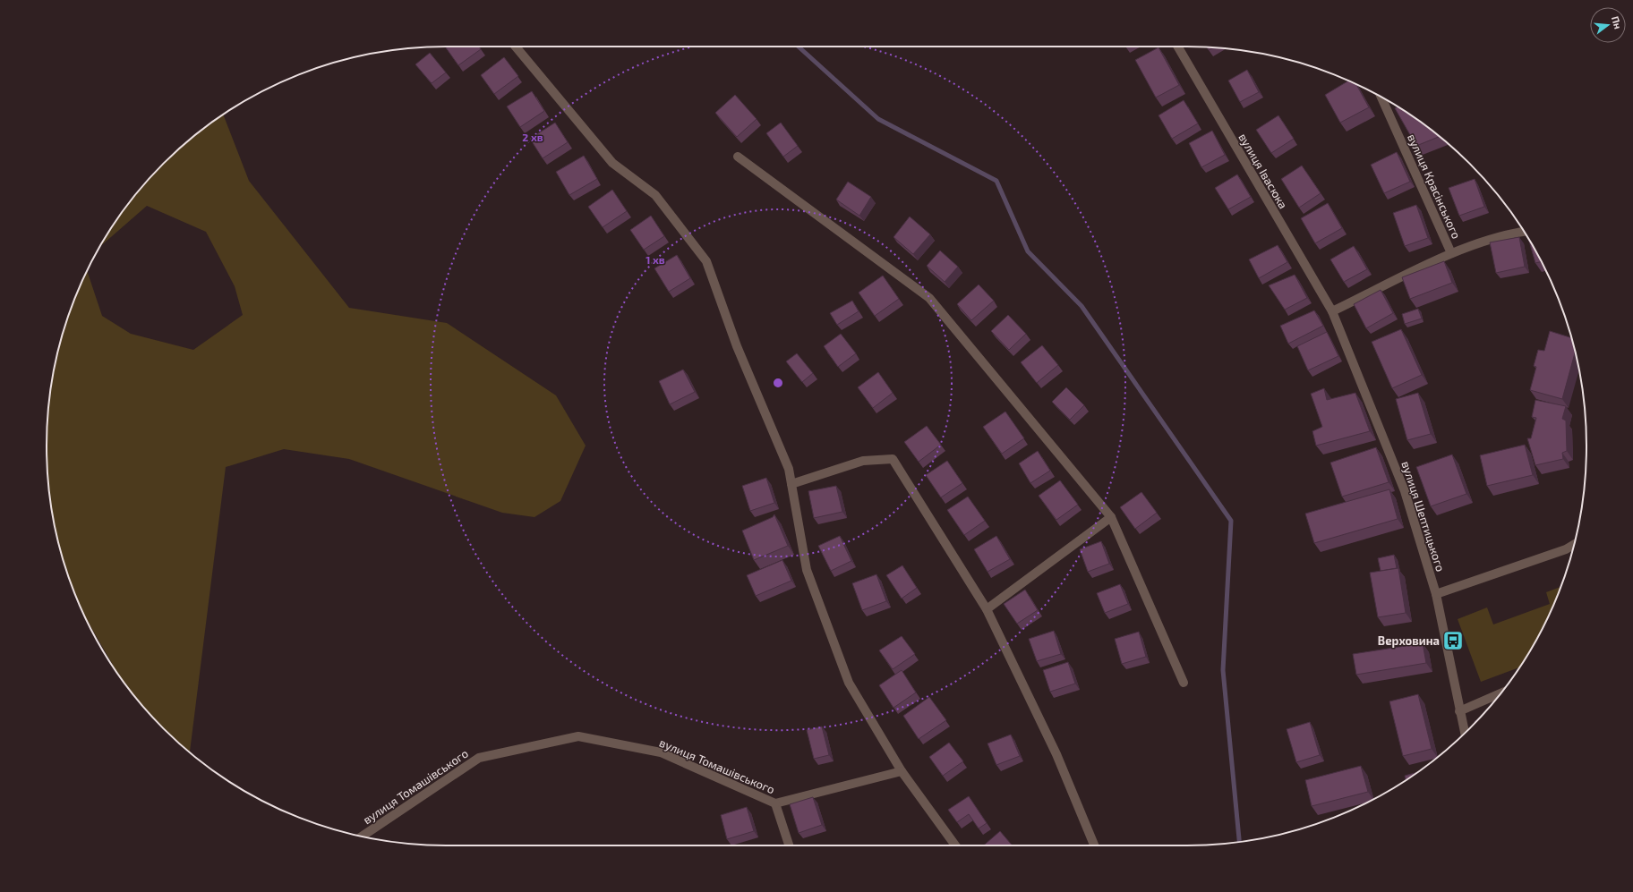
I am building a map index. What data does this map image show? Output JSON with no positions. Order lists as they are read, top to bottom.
{
  "streets": {
    "street": [
      "вулиця Івасюка",
      "вулиця Красінського",
      "вулиця Шептицького",
      "вулиця Томашівського"
    ]
  },
  "crossings": [
    ["вулиця Івасюка", "вулиця Красінського"],
    ["вулиця Івасюка", "вулиця Шептицького"],
    ["вулиця Красінського", "вулиця Шептицького"]
  ],
  "places": {
    "bus stop": ["Верховина"]
  },
  "north": "right",
  "rings": ["2 хв", "1 хв"]
}
